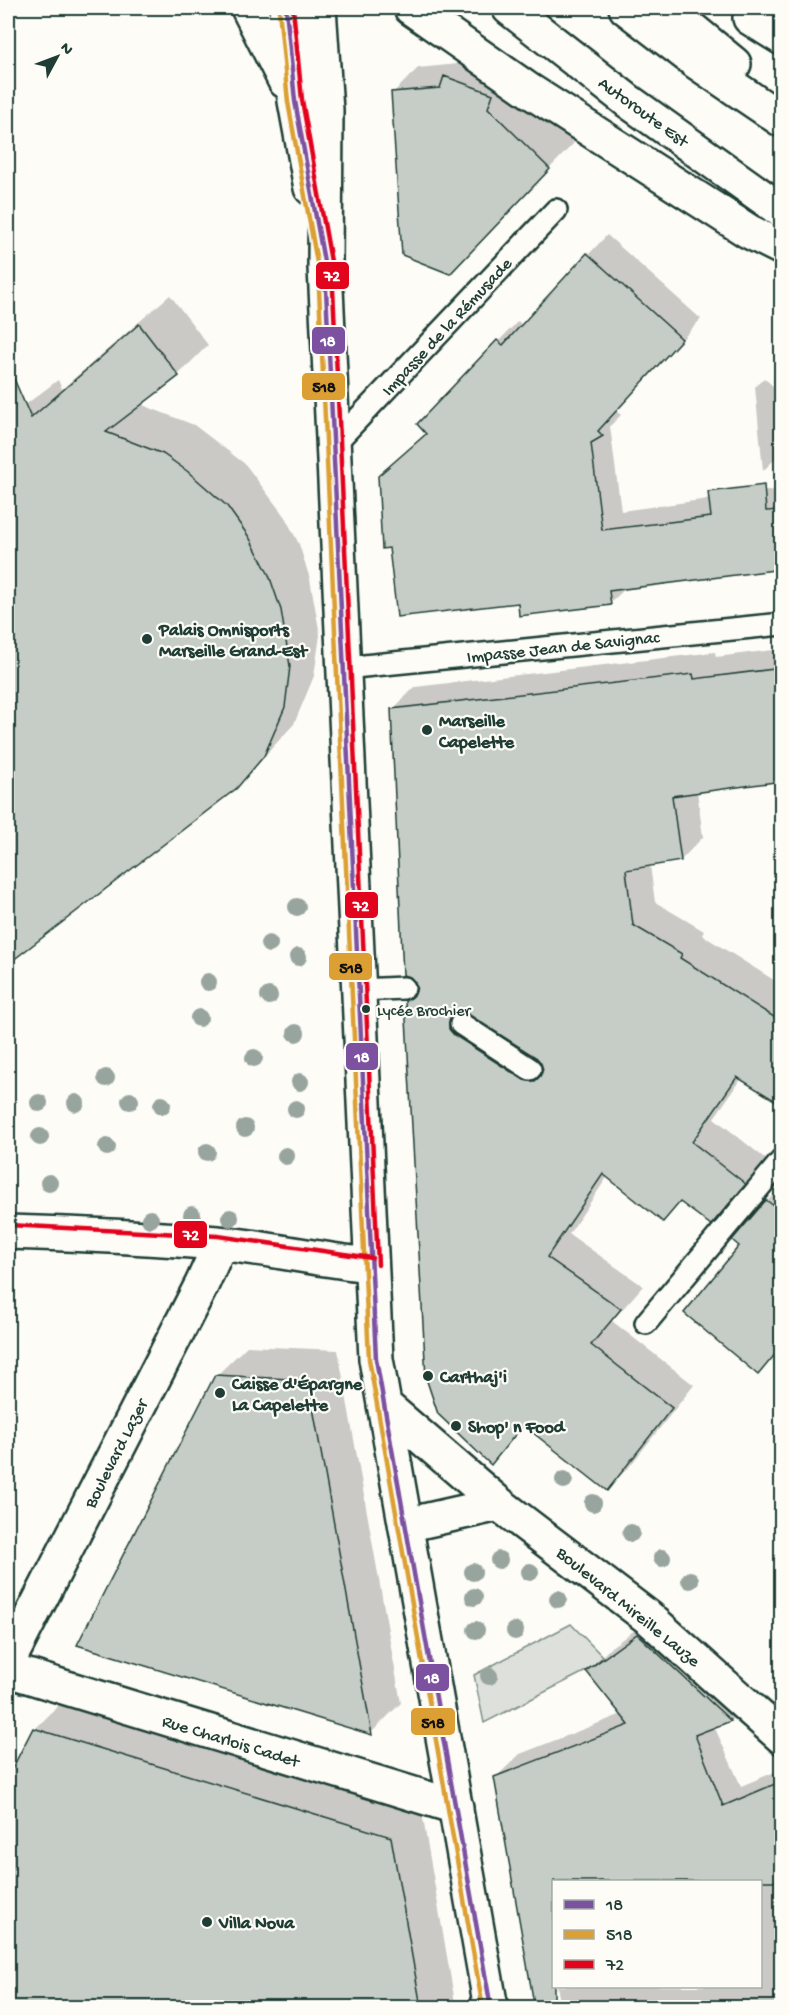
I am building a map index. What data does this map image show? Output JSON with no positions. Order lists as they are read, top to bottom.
{
  "streets": {
    "main road": [
      "Autoroute Est",
      "Boulevard Lazer",
      "Boulevard Mireille Lauze",
      "Rue Charlois Cadet"
    ],
    "lane": ["Impasse de la Rémusade", "Impasse Jean de Savignac"]
  },
  "places": [
    "Palais Omnisports Marseille Grand-Est",
    "Marseille Capelette",
    "Lycée Brochier",
    "Carthaj'i",
    "Caisse d'Épargne La Capelette",
    "Shop' n Food",
    "Villa Nova"
  ],
  "lines": ["transit line 18", "transit line 72", "transit line 518"],
  "legend": ["18", "518", "72"],
  "north": "top right"
}
